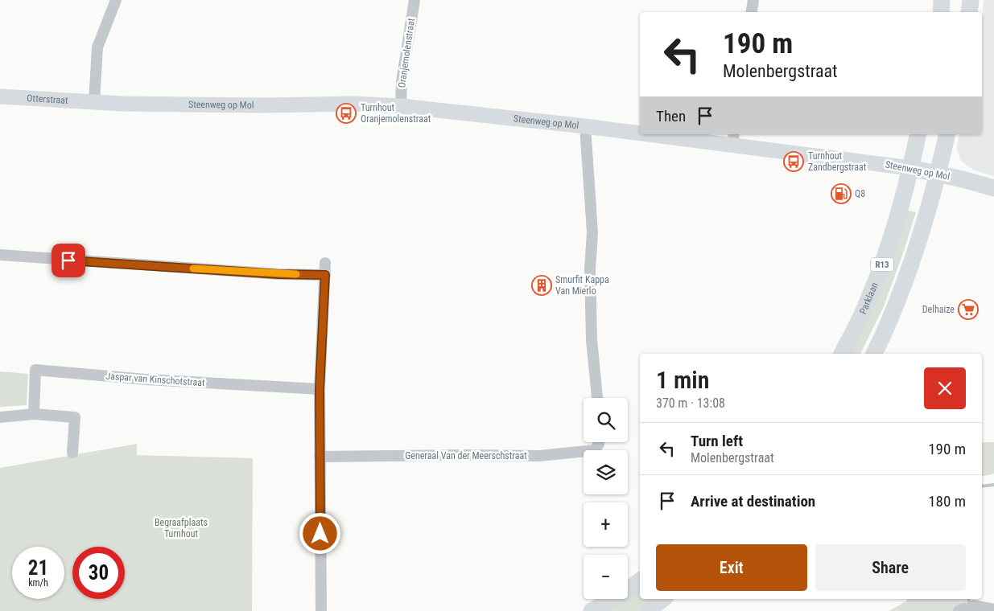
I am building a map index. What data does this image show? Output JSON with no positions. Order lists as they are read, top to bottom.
{
  "streets": {
    "main road": ["Steenweg op Mol", "R13", "Parklaan"],
    "street": [
      "Oranjemolenstraat",
      "Otterstraat",
      "Jaspar van Kinschotstraat",
      "Generaal Van der Meerschstraat"
    ]
  },
  "crossings": [
    ["Oranjemolenstraat", "Steenweg op Mol"],
    ["Otterstraat", "Steenweg op Mol"],
    ["Steenweg op Mol", "R13"],
    ["Steenweg op Mol", "Parklaan"],
    ["R13", "Parklaan"]
  ],
  "parks": ["Begraafplaats Turnhout"],
  "places": {
    "bus stop": ["Turnhout Oranjemolenstraat", "Turnhout Zandbergstraat"],
    "fuel station": ["Q8"],
    "building": ["Smurfit Kappa Van Mierlo"],
    "supermarket": ["Delhaize"]
  },
  "page": {
    "turn": ["190 m", "Molenbergstraat"],
    "then": "Then",
    "heading": ["1 min", "370 m · 13:08"],
    "map_buttons": ["+", "−"],
    "list": [
      {
        "name": "Turn left",
        "note": "Molenbergstraat",
        "value": "190 m"
      },
      {
        "name": "Arrive at destination",
        "value": "180 m"
      }
    ],
    "buttons": ["Exit", "Share"],
    "speed": "21 km/h",
    "limit": "30"
  }
}
